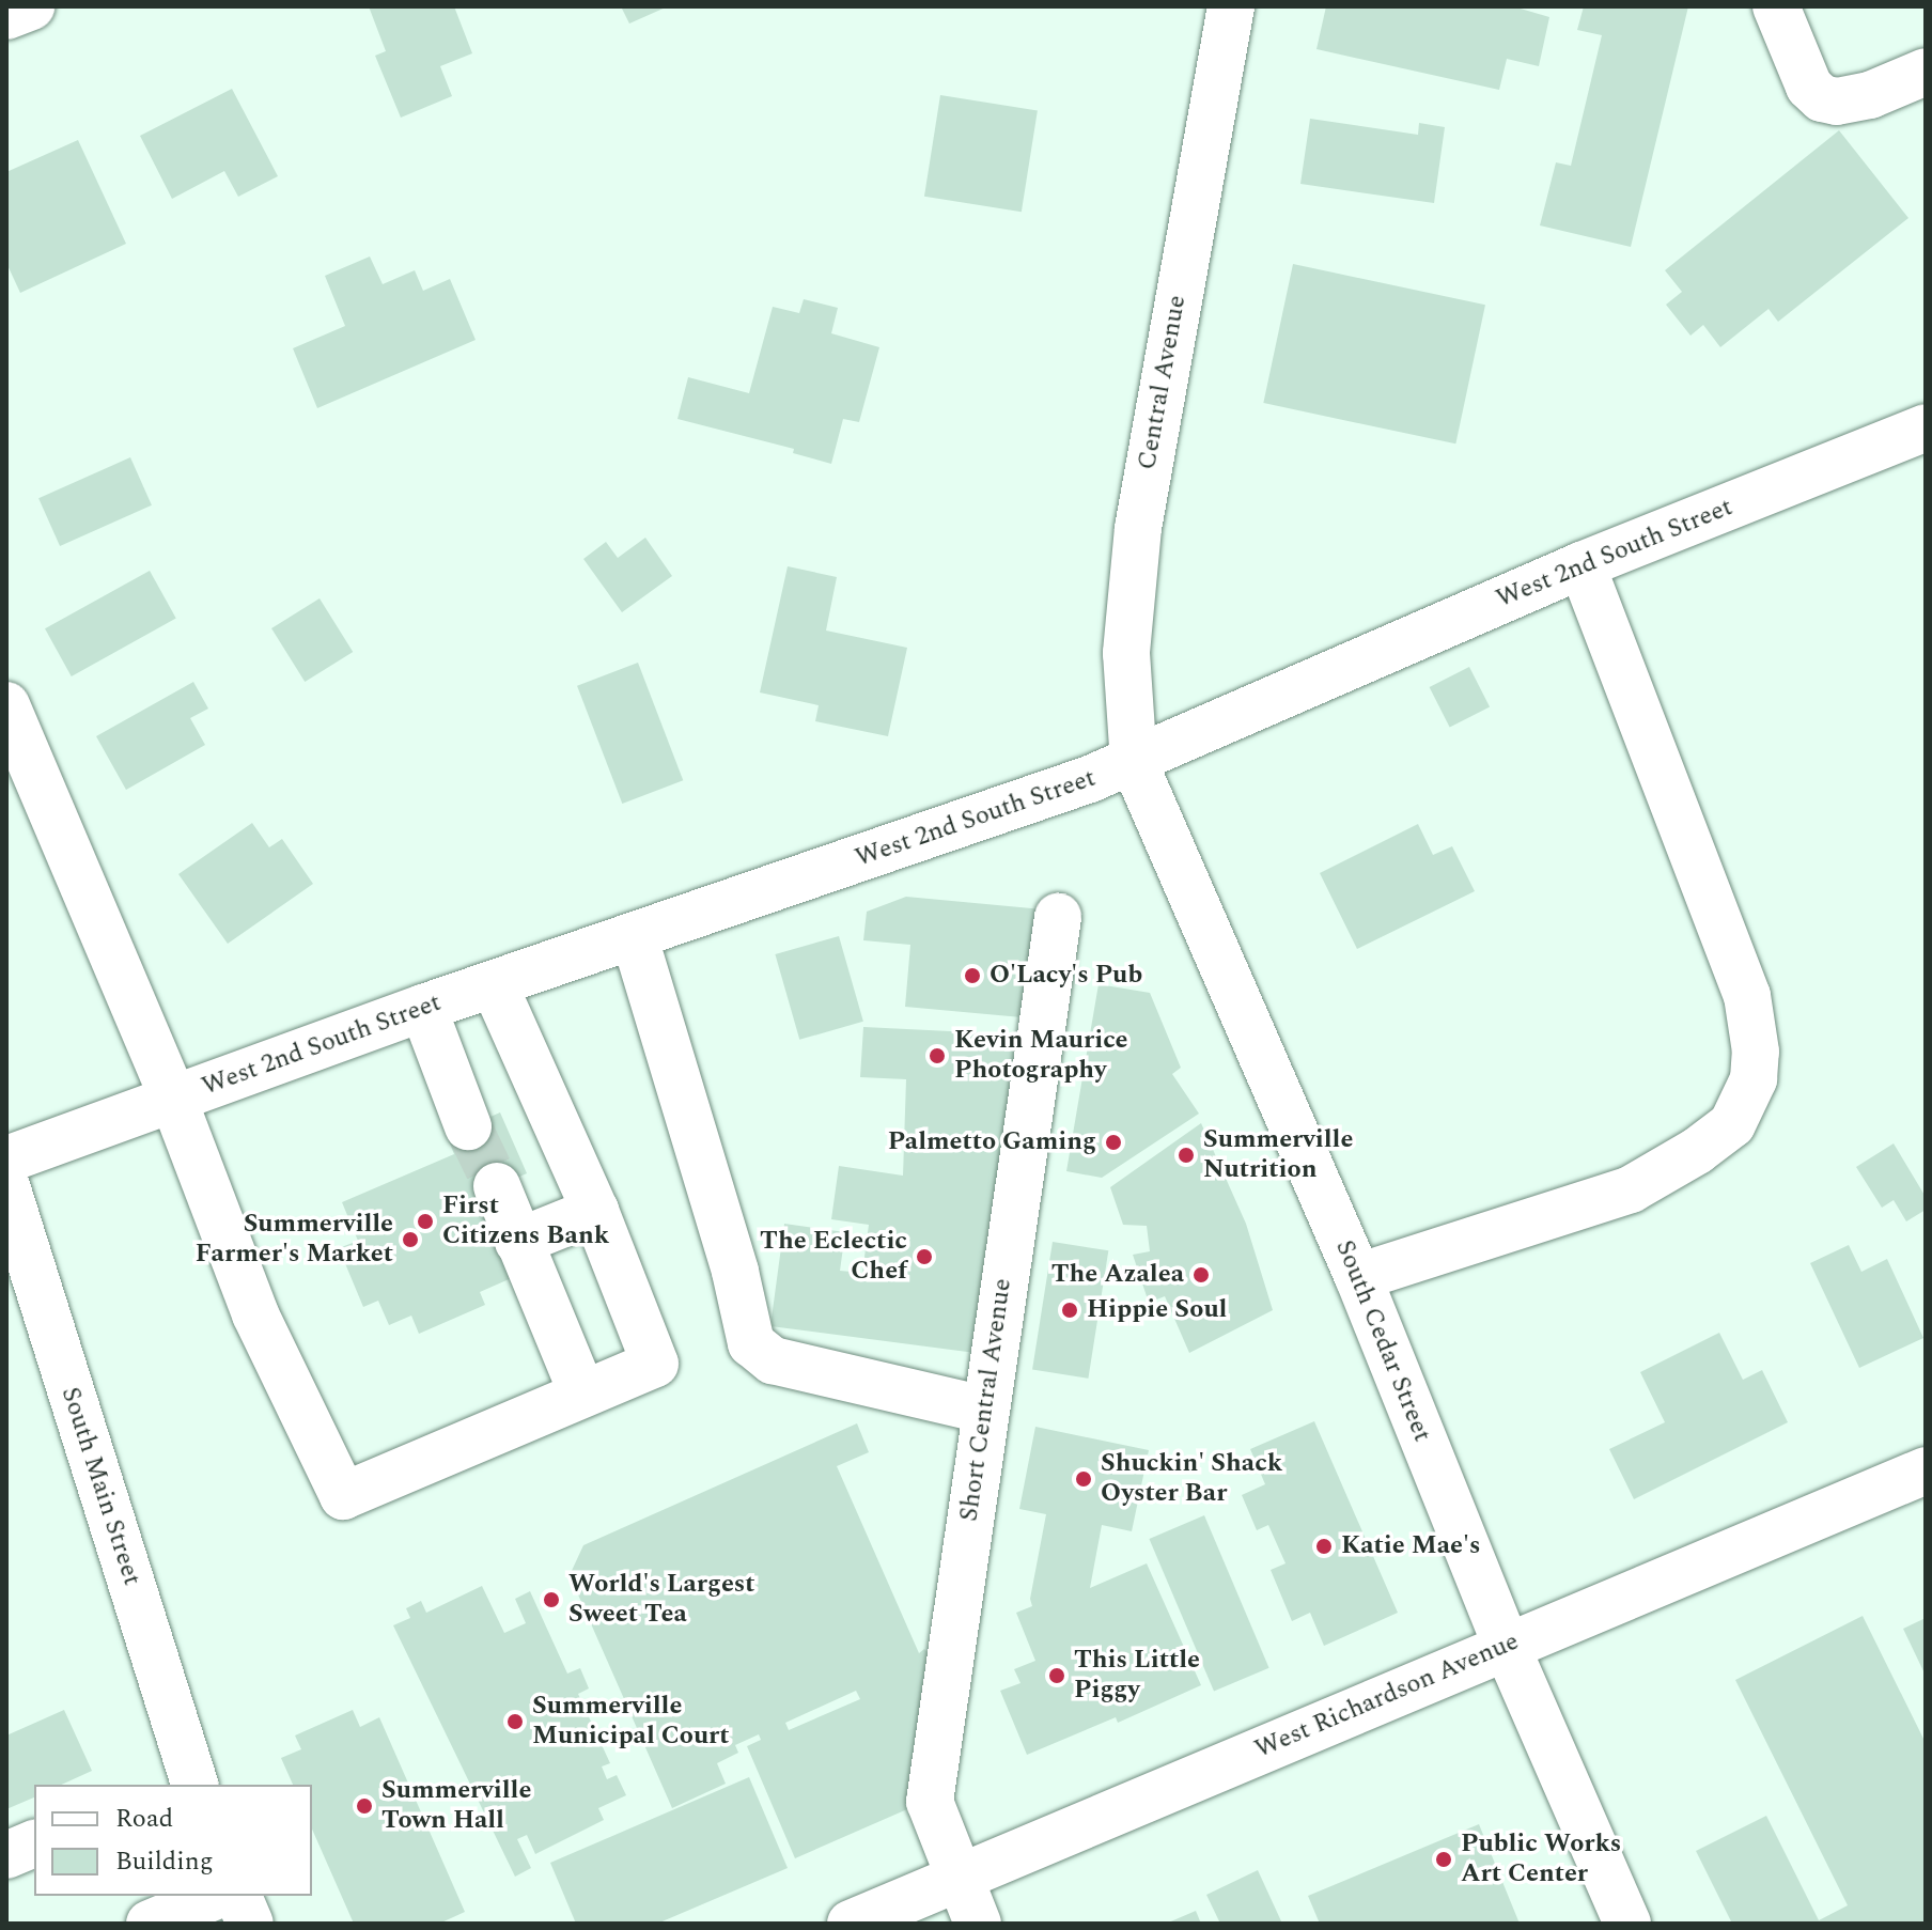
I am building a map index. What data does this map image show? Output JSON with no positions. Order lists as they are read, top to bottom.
{
  "streets": {
    "street": [
      "Central Avenue",
      "West 2nd South Street",
      "South Cedar Street",
      "Short Central Avenue",
      "South Main Street",
      "West Richardson Avenue"
    ]
  },
  "crossings": [
    ["Central Avenue", "West 2nd South Street"],
    ["Central Avenue", "South Cedar Street"],
    ["West 2nd South Street", "South Cedar Street"],
    ["South Cedar Street", "West Richardson Avenue"],
    ["Short Central Avenue", "West Richardson Avenue"]
  ],
  "places": [
    "O'Lacy's Pub",
    "Kevin Maurice Photography",
    "Palmetto Gaming",
    "Summerville Nutrition",
    "First Citizens Bank",
    "Summerville Farmer's Market",
    "The Eclectic Chef",
    "The Azalea",
    "Hippie Soul",
    "Shuckin' Shack Oyster Bar",
    "Katie Mae's",
    "World's Largest Sweet Tea",
    "This Little Piggy",
    "Summerville Municipal Court",
    "Summerville Town Hall",
    "Public Works Art Center"
  ],
  "legend": ["Road", "Building"]
}
